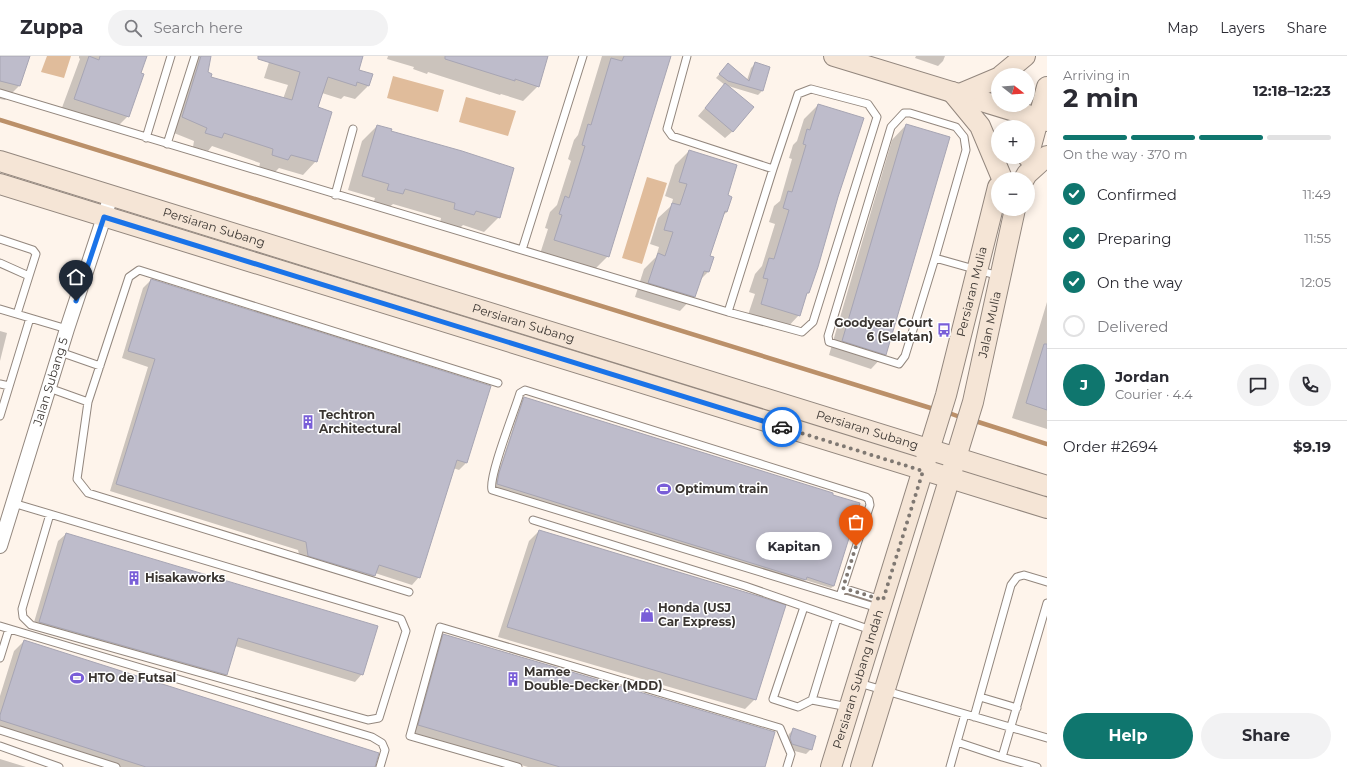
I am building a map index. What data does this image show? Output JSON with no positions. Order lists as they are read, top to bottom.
{
  "streets": {
    "street": [
      "Persiaran Subang",
      "Persiaran Mulia",
      "Jalan Mulia",
      "Jalan Subang 5",
      "Persiaran Subang Indah"
    ]
  },
  "crossings": [
    ["Persiaran Subang", "Persiaran Mulia"],
    ["Persiaran Subang", "Jalan Mulia"],
    ["Persiaran Subang", "Jalan Subang 5"],
    ["Persiaran Subang", "Persiaran Subang Indah"],
    ["Persiaran Mulia", "Persiaran Subang Indah"]
  ],
  "places": {
    "bus stop": ["Goodyear Court 6 (Selatan)"],
    "building": ["Techtron Architectural", "Hisakaworks", "Mamee Double-Decker (MDD)"],
    "sports": ["Optimum train", "HTO de Futsal"],
    "other": ["Kapitan"],
    "shop": ["Honda (USJ Car Express)"]
  },
  "north": "right",
  "page": {
    "header": "Zuppa",
    "search": "Search here",
    "nav": ["Map", "Layers", "Share"],
    "heading": ["2 min", "Arriving in", "12:18–12:23"],
    "panel": [
      "Jordan",
      "Courier · 4.4",
      "Order #2694",
      "$9.19"
    ],
    "map_buttons": ["+", "−"],
    "bar": "On the way · 370 m",
    "list": [
      ["Confirmed", "11:49"],
      ["Preparing", "11:55"],
      ["On the way", "12:05"],
      "Delivered"
    ],
    "round": "J",
    "bubble": "Kapitan",
    "buttons": ["Help", "Share"]
  }
}
